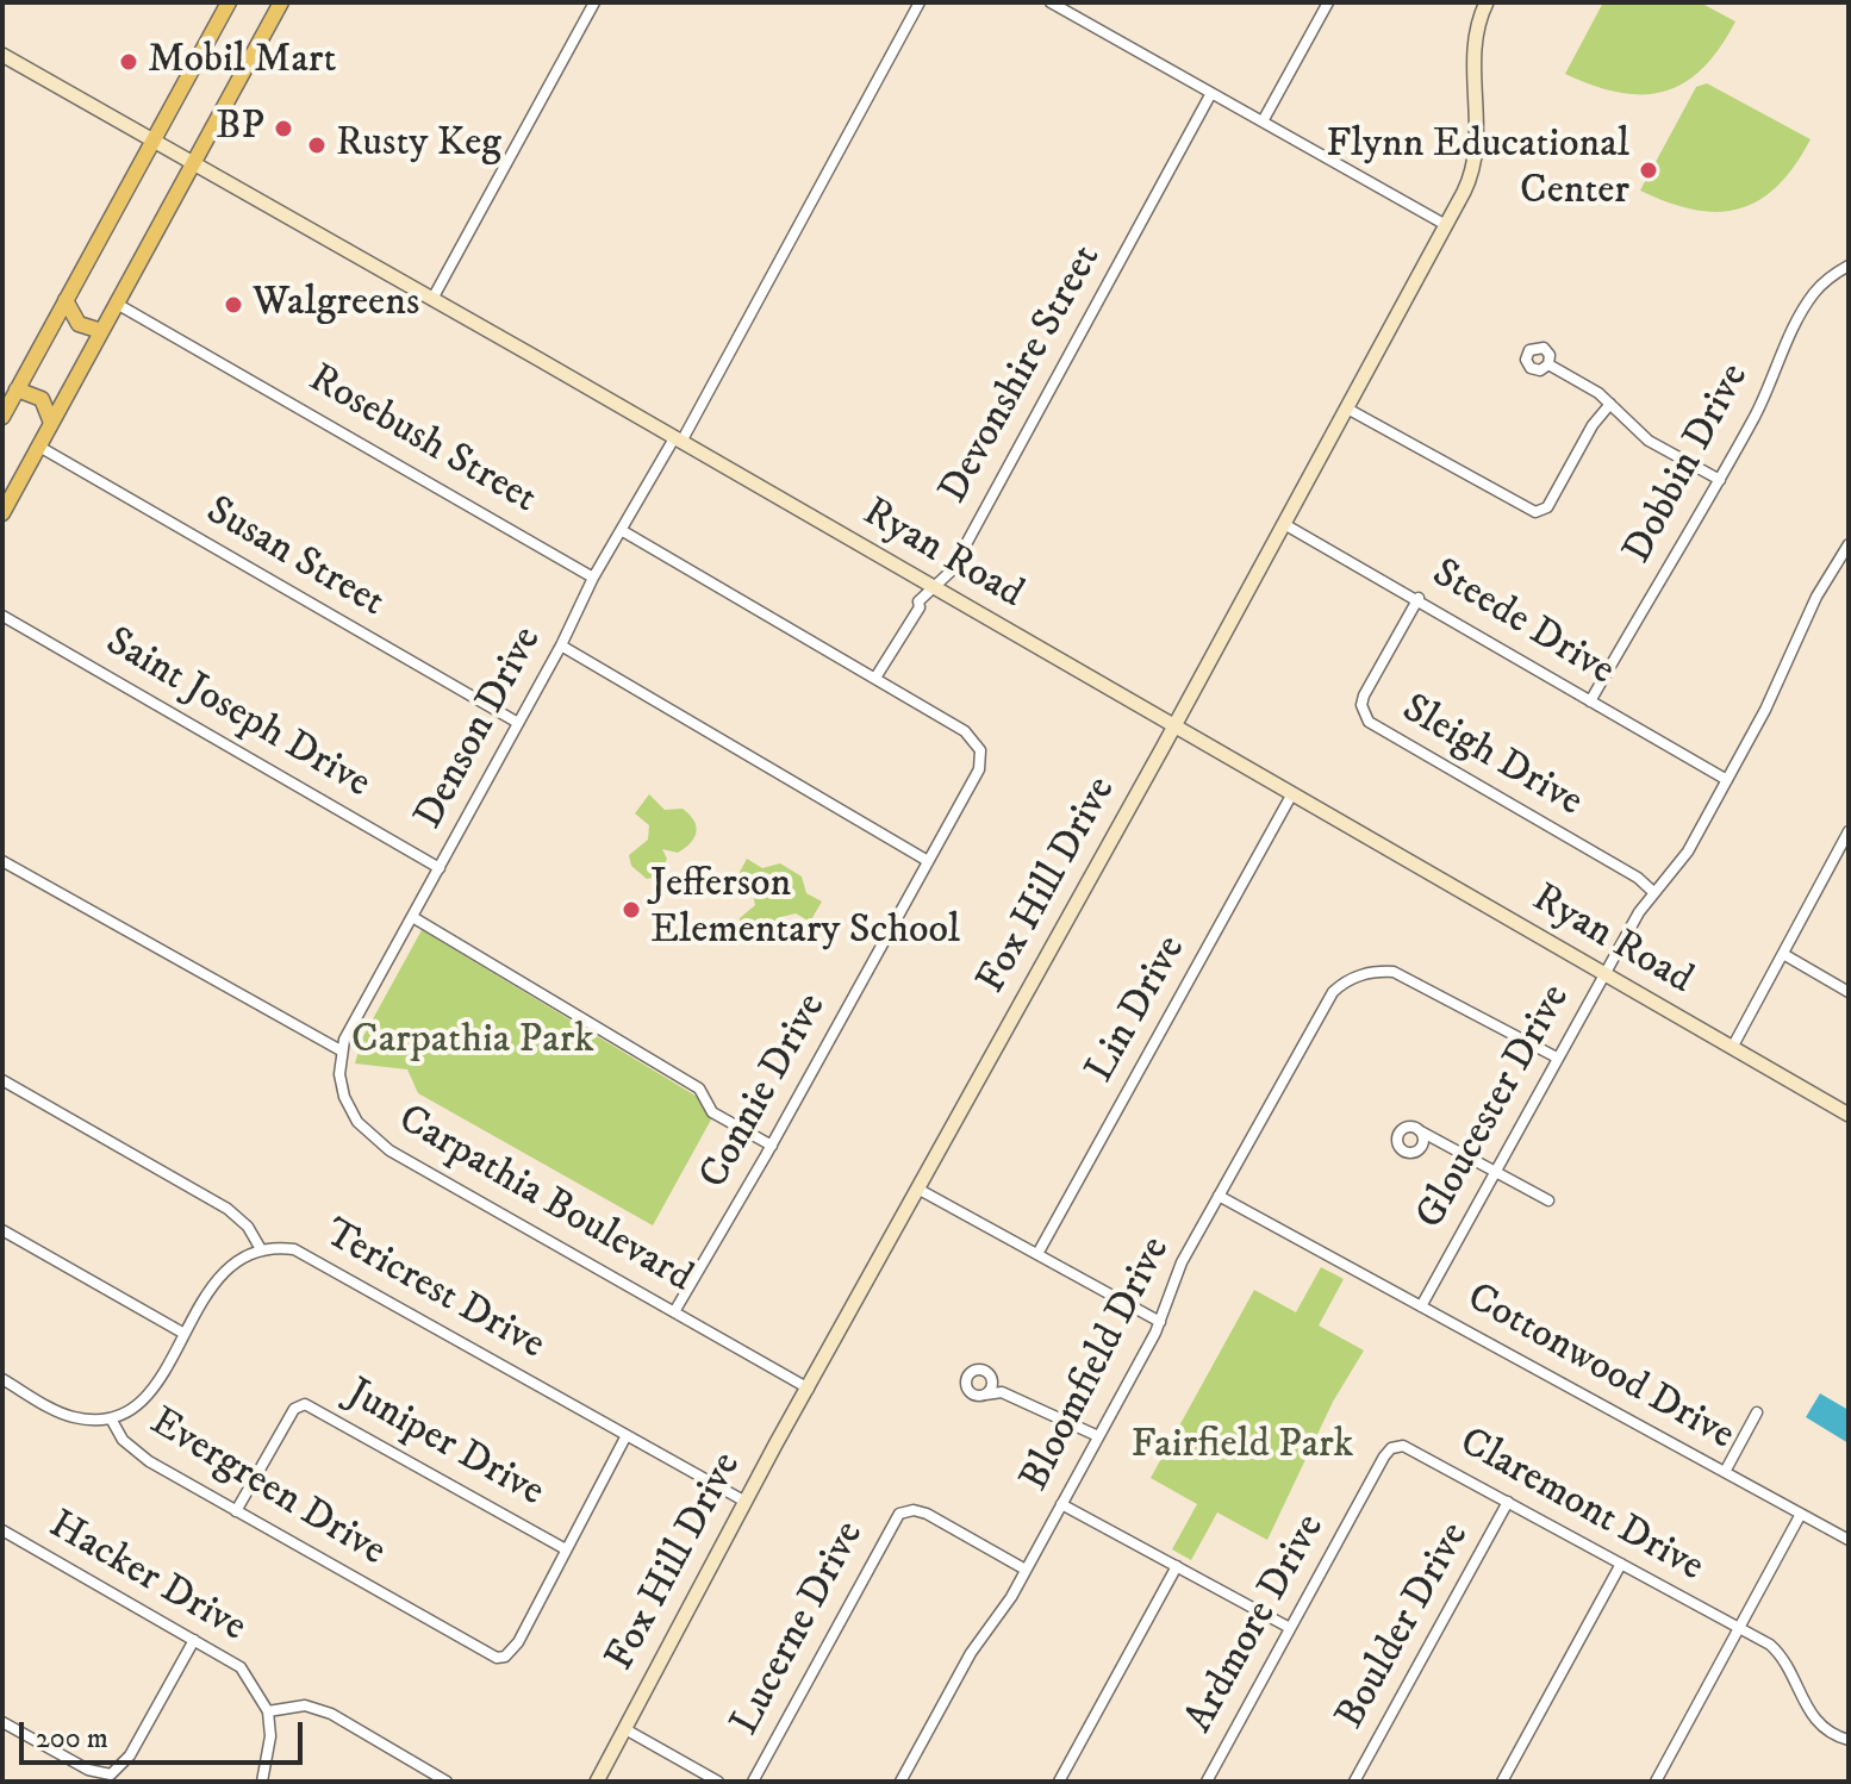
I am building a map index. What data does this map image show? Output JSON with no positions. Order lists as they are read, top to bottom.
{
  "streets": {
    "main road": ["Ryan Road", "Fox Hill Drive"],
    "street": [
      "Devonshire Street",
      "Rosebush Street",
      "Dobbin Drive",
      "Susan Street",
      "Steede Drive",
      "Saint Joseph Drive",
      "Denson Drive",
      "Sleigh Drive",
      "Lin Drive",
      "Connie Drive",
      "Gloucester Drive",
      "Carpathia Boulevard",
      "Tericrest Drive",
      "Bloomfield Drive",
      "Cottonwood Drive",
      "Juniper Drive",
      "Evergreen Drive",
      "Claremont Drive",
      "Hacker Drive",
      "Ardmore Drive",
      "Boulder Drive",
      "Lucerne Drive"
    ]
  },
  "crossings": [
    ["Devonshire Street", "Ryan Road"],
    ["Devonshire Street", "Connie Drive"],
    ["Rosebush Street", "Denson Drive"],
    ["Dobbin Drive", "Steede Drive"],
    ["Ryan Road", "Denson Drive"],
    ["Ryan Road", "Fox Hill Drive"],
    ["Ryan Road", "Lin Drive"],
    ["Ryan Road", "Gloucester Drive"],
    ["Susan Street", "Denson Drive"],
    ["Steede Drive", "Sleigh Drive"],
    ["Steede Drive", "Fox Hill Drive"],
    ["Steede Drive", "Gloucester Drive"],
    ["Saint Joseph Drive", "Denson Drive"],
    ["Denson Drive", "Carpathia Boulevard"],
    ["Sleigh Drive", "Gloucester Drive"],
    ["Fox Hill Drive", "Carpathia Boulevard"],
    ["Fox Hill Drive", "Tericrest Drive"],
    ["Connie Drive", "Carpathia Boulevard"],
    ["Gloucester Drive", "Bloomfield Drive"],
    ["Gloucester Drive", "Cottonwood Drive"],
    ["Bloomfield Drive", "Cottonwood Drive"],
    ["Bloomfield Drive", "Lucerne Drive"],
    ["Juniper Drive", "Evergreen Drive"],
    ["Claremont Drive", "Ardmore Drive"],
    ["Claremont Drive", "Boulder Drive"]
  ],
  "parks": ["Carpathia Park", "Fairfield Park"],
  "places": [
    "Mobil Mart",
    "BP",
    "Rusty Keg",
    "Flynn Educational Center",
    "Walgreens",
    "Jefferson Elementary School"
  ],
  "scale_bar": "200 m"
}
